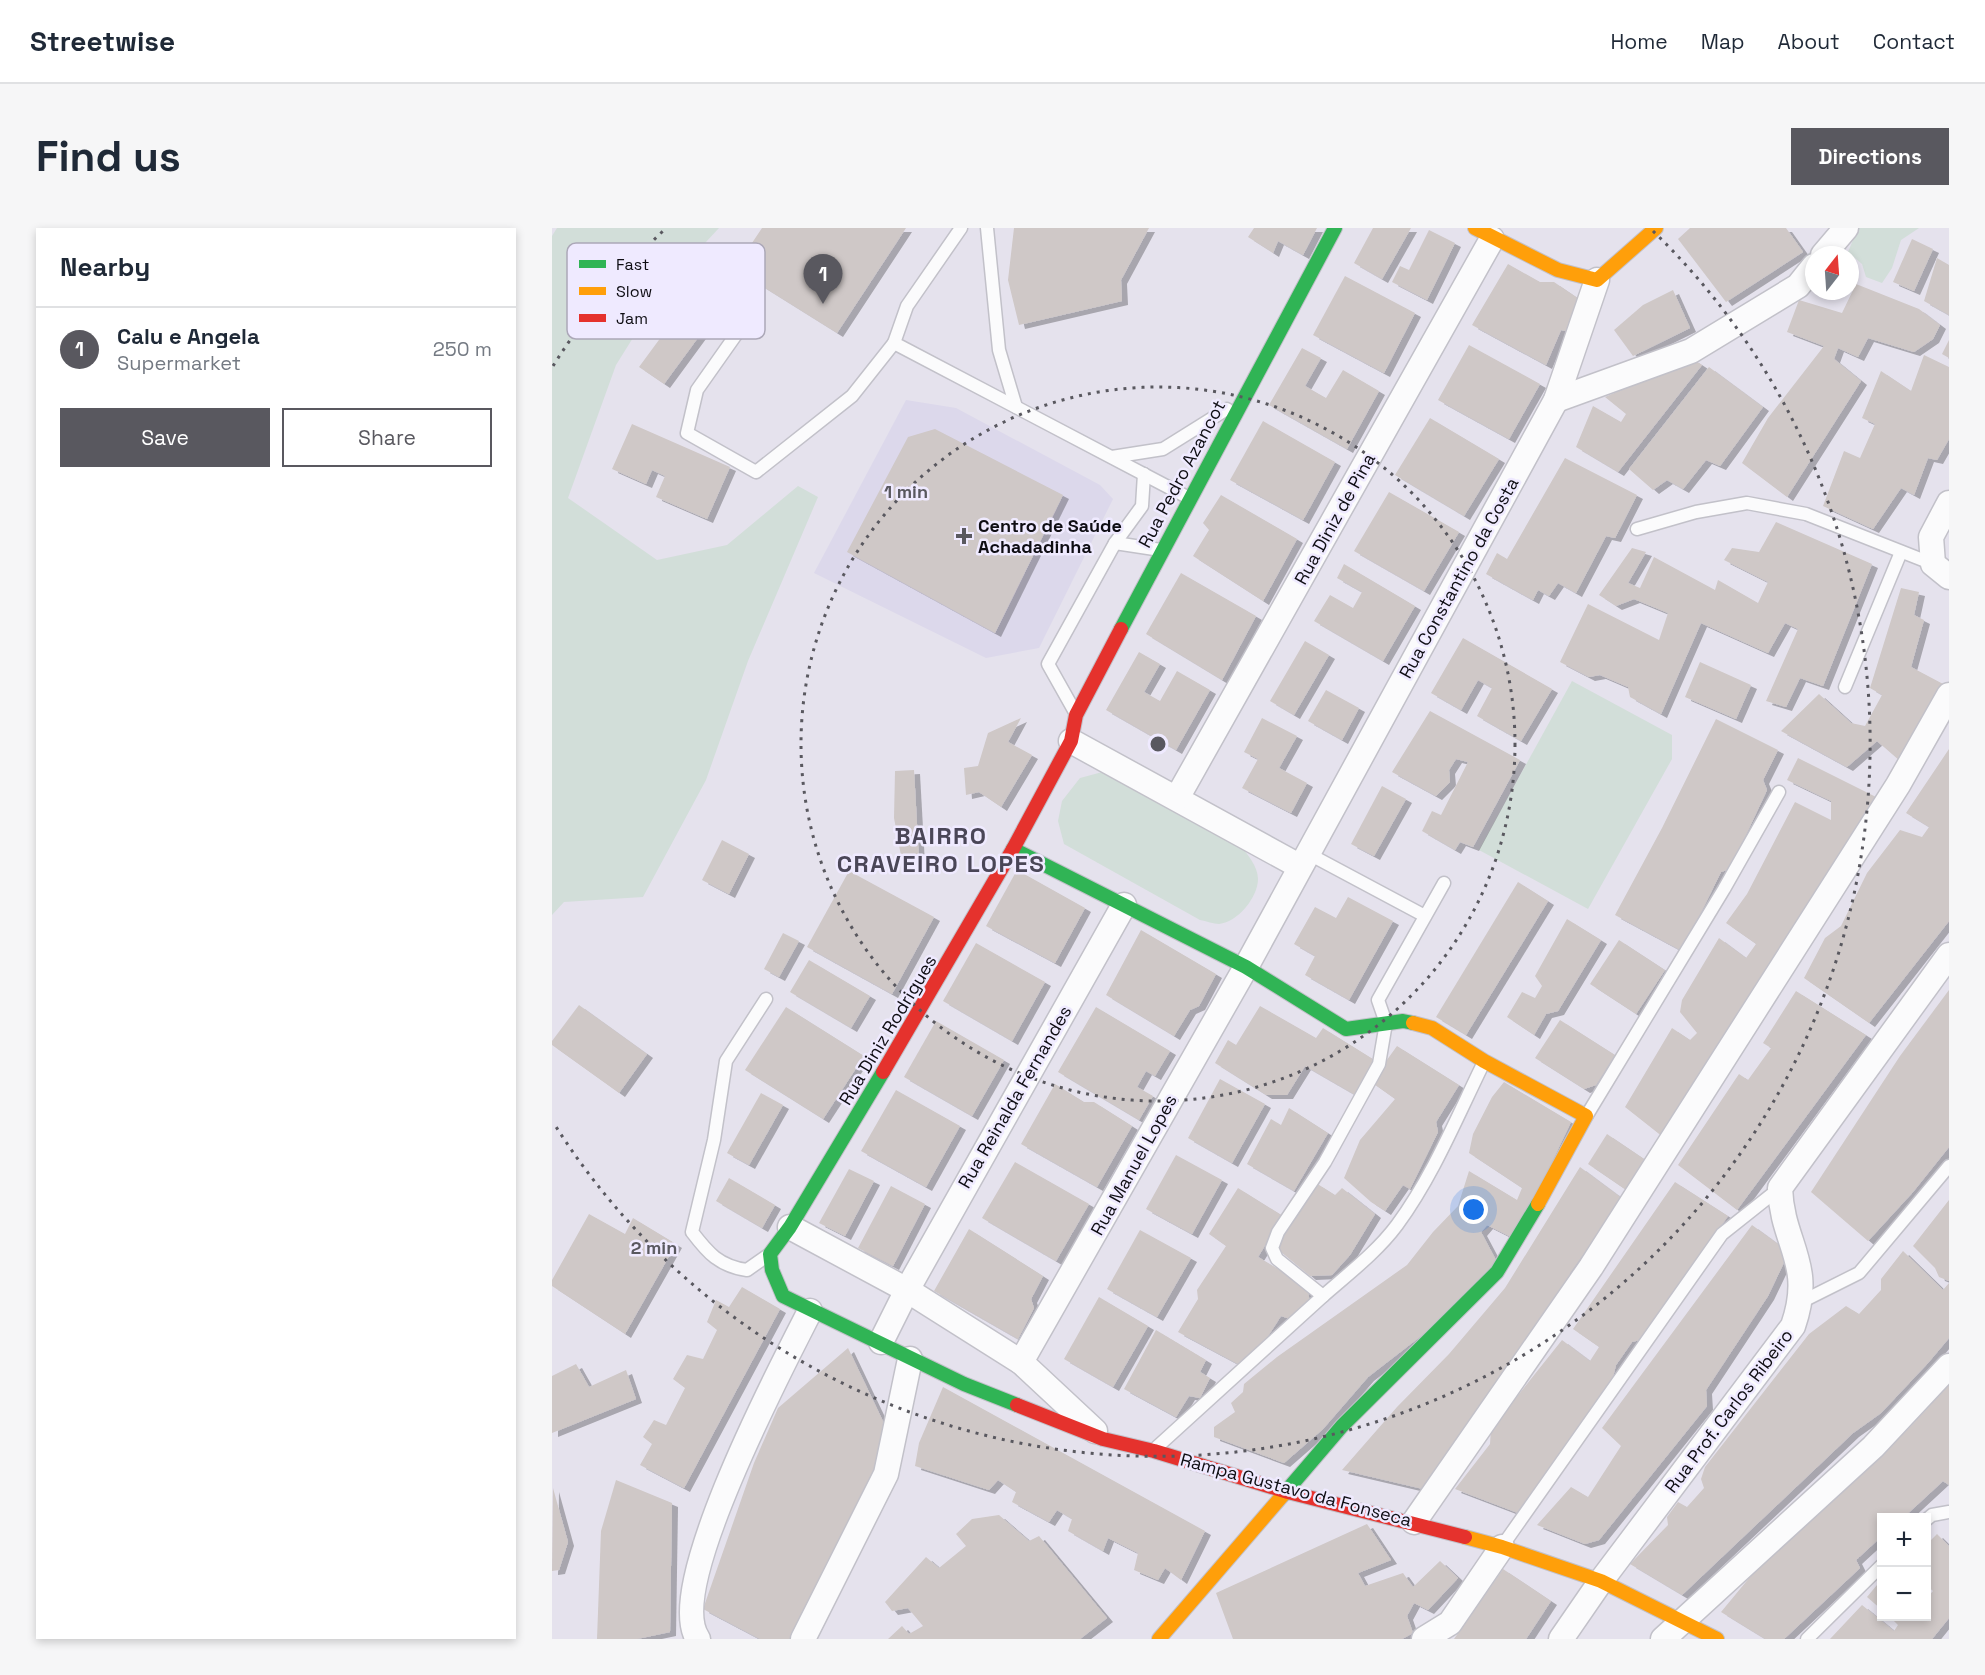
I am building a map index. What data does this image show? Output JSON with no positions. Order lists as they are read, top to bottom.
{
  "streets": {
    "street": [
      "Rua Pedro Azancot",
      "Rua Diniz de Pina",
      "Rua Constantino da Costa",
      "Rua Diniz Rodrigues",
      "Rua Reinalda Fernandes",
      "Rua Manuel Lopes",
      "Rua Prof. Carlos Ribeiro",
      "Rampa Gustavo da Fonseca"
    ]
  },
  "crossings": [
    ["Rua Pedro Azancot", "Rua Diniz Rodrigues"],
    ["Rua Constantino da Costa", "Rua Manuel Lopes"],
    ["Rua Diniz Rodrigues", "Rampa Gustavo da Fonseca"],
    ["Rua Reinalda Fernandes", "Rampa Gustavo da Fonseca"],
    ["Rua Manuel Lopes", "Rampa Gustavo da Fonseca"],
    ["Rua Prof. Carlos Ribeiro", "Rampa Gustavo da Fonseca"]
  ],
  "districts": ["BAIRRO CRAVEIRO LOPES"],
  "places": {
    "health": ["Centro de Saúde Achadadinha"]
  },
  "legend": ["Fast", "Slow", "Jam"],
  "north": "top",
  "page": {
    "header": "Streetwise",
    "nav": [
      "Home",
      "Map",
      "About",
      "Contact"
    ],
    "buttons": [
      "Directions",
      ["Save", "Share"]
    ],
    "title": "Find us",
    "heading": "Nearby",
    "pins": "1",
    "list": [
      {
        "mark": "1",
        "name": "Calu e Angela",
        "note": "Supermarket",
        "value": "250 m"
      }
    ],
    "map_buttons": ["+", "−"]
  },
  "rings": ["1 min", "2 min"]
}
